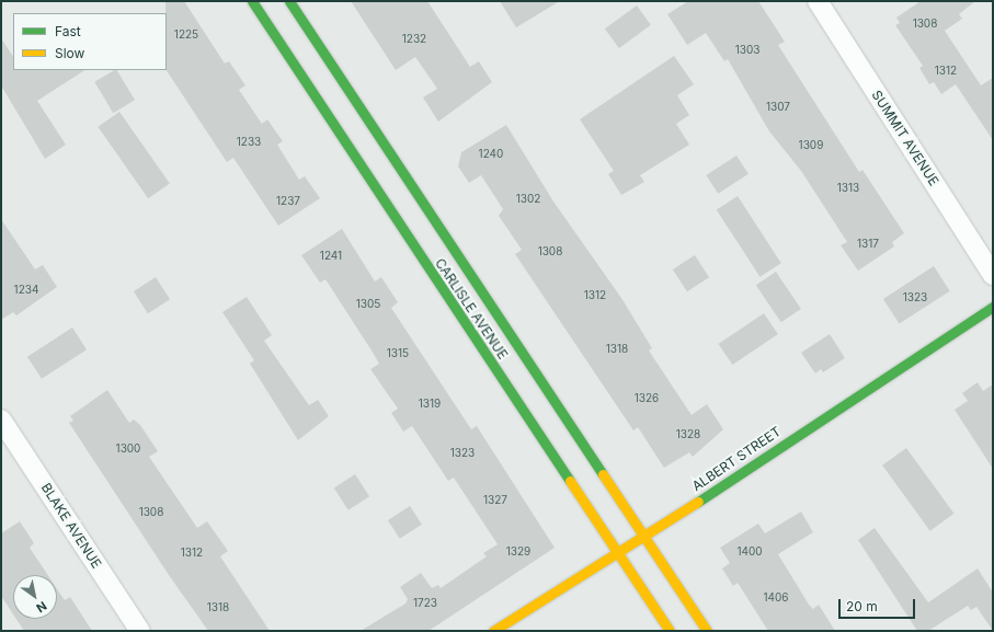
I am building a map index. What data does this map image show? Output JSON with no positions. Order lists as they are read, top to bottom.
{
  "streets": {
    "street": [
      "SUMMIT AVENUE",
      "CARLISLE AVENUE",
      "ALBERT STREET",
      "BLAKE AVENUE"
    ]
  },
  "crossings": [
    ["CARLISLE AVENUE", "ALBERT STREET"]
  ],
  "house_numbers": [
    "1308",
    "1225",
    "1232",
    "1303",
    "1312",
    "1307",
    "1233",
    "1309",
    "1240",
    "1313",
    "1302",
    "1237",
    "1317",
    "1308",
    "1241",
    "1234",
    "1312",
    "1323",
    "1305",
    "1318",
    "1315",
    "1326",
    "1319",
    "1328",
    "1300",
    "1323",
    "1327",
    "1308",
    "1329",
    "1400",
    "1312",
    "1406",
    "1723",
    "1318"
  ],
  "legend": ["Fast", "Slow"],
  "scale_bar": "20 m",
  "north": "bottom right"
}
